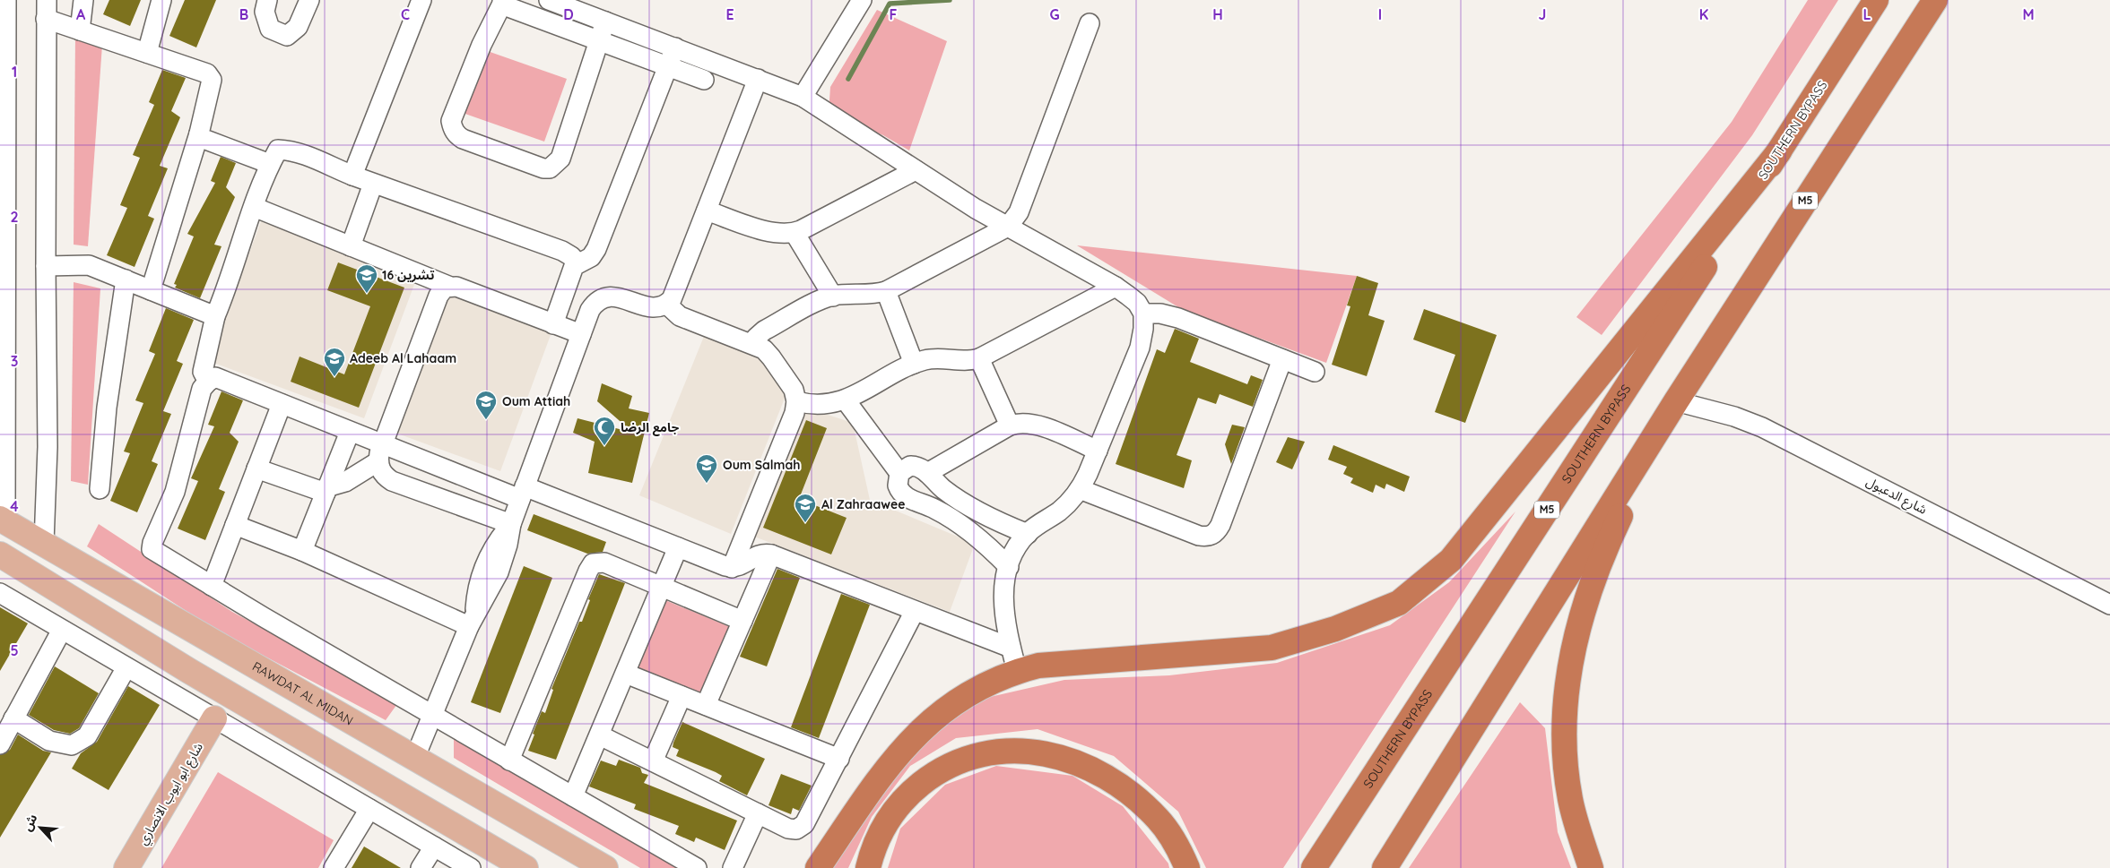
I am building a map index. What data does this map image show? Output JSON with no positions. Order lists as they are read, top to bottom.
{
  "streets": {
    "highway": ["SOUTHERN BYPASS", "M5"],
    "main road": ["RAWDAT AL MIDAN", "شارع ابو ايوب الانصاري"],
    "street": ["شارع الدعبول"]
  },
  "crossings": [
    ["M5", "شارع الدعبول"]
  ],
  "places": {
    "school or university": [
      "16 تشرين",
      "Adeeb Al Lahaam",
      "Oum Attiah",
      "Oum Salmah",
      "Al Zahraawee"
    ],
    "mosque": ["جامع الرضا"]
  },
  "north": "top left",
  "grid": {
    "columns": [
      "A",
      "B",
      "C",
      "D",
      "E",
      "F",
      "G",
      "H",
      "I",
      "J",
      "K",
      "L",
      "M"
    ],
    "rows": [
      "1",
      "2",
      "3",
      "4",
      "5"
    ]
  }
}
